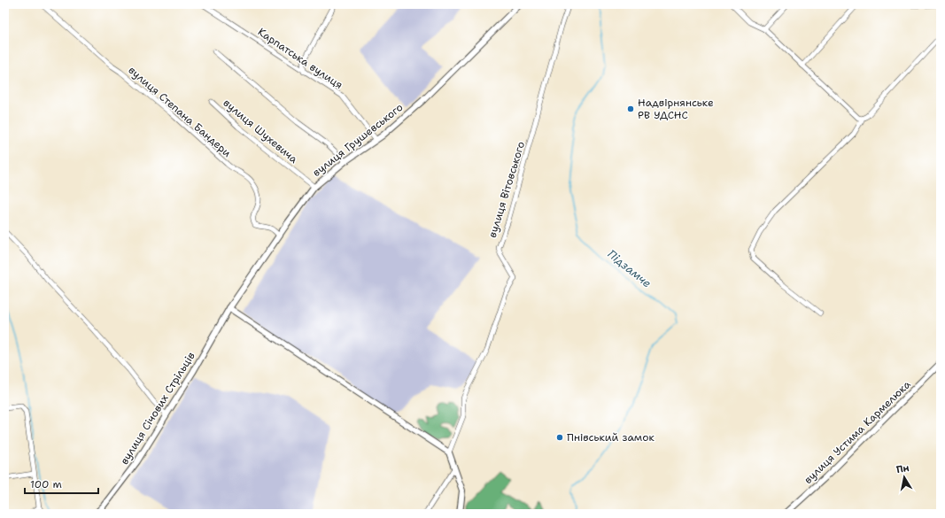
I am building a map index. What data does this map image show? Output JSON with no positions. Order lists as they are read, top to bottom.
{
  "streets": {
    "street": [
      "Карпатська вулиця",
      "вулиця Степана Бандери",
      "вулиця Шухевича",
      "вулиця Грушевського",
      "вулиця Вітовського",
      "вулиця Січових Стрільців",
      "вулиця Устима Кармелюка"
    ]
  },
  "crossings": [
    ["Карпатська вулиця", "вулиця Грушевського"],
    ["вулиця Степана Бандери", "вулиця Грушевського"],
    ["вулиця Шухевича", "вулиця Грушевського"],
    ["вулиця Грушевського", "вулиця Січових Стрільців"]
  ],
  "water": ["Підзамче"],
  "places": ["Надвірнянське РВ УДСНС", "Пнівський замок"],
  "scale_bar": "100 m",
  "north": "top"
}
